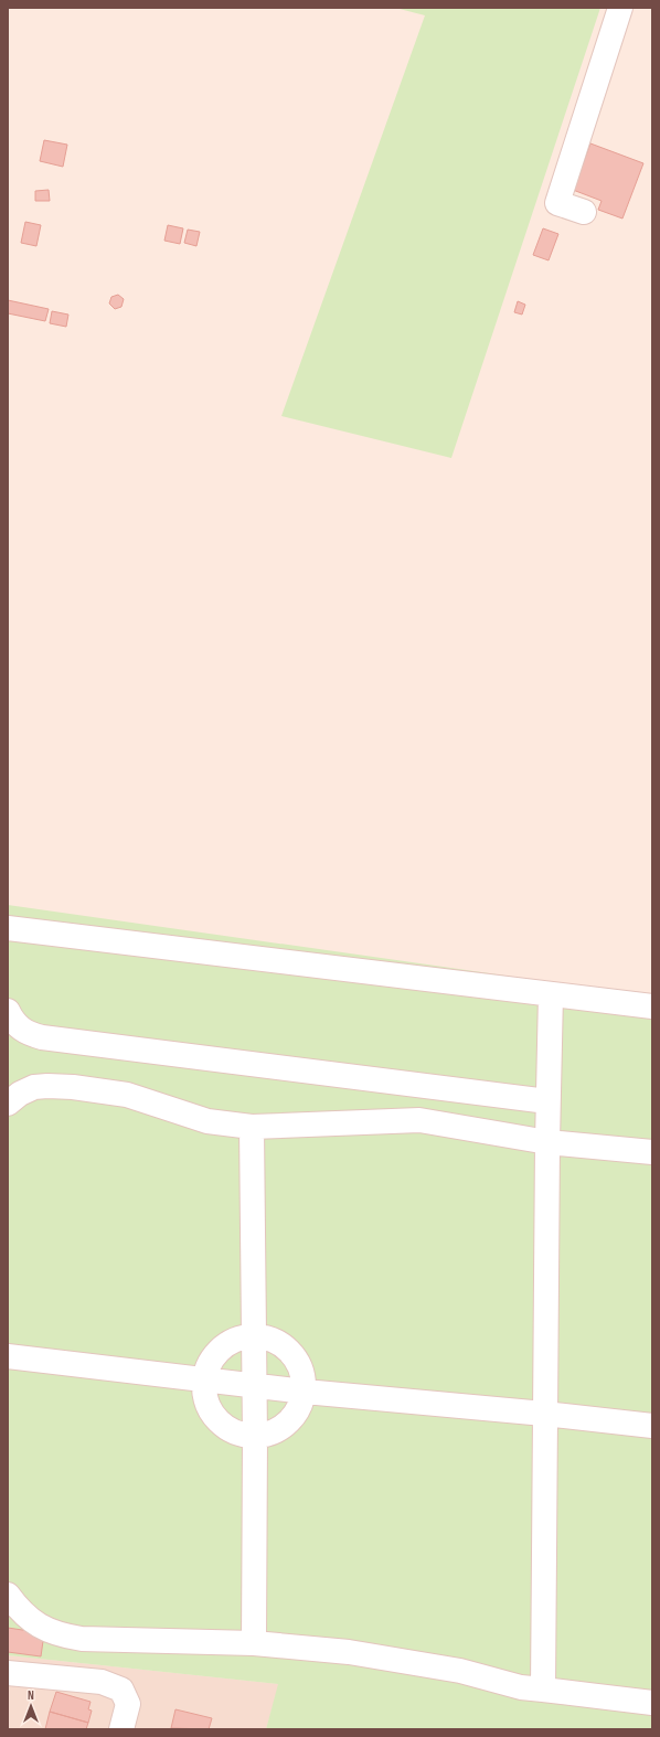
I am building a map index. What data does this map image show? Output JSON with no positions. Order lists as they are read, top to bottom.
{
  "north": "top"
}
